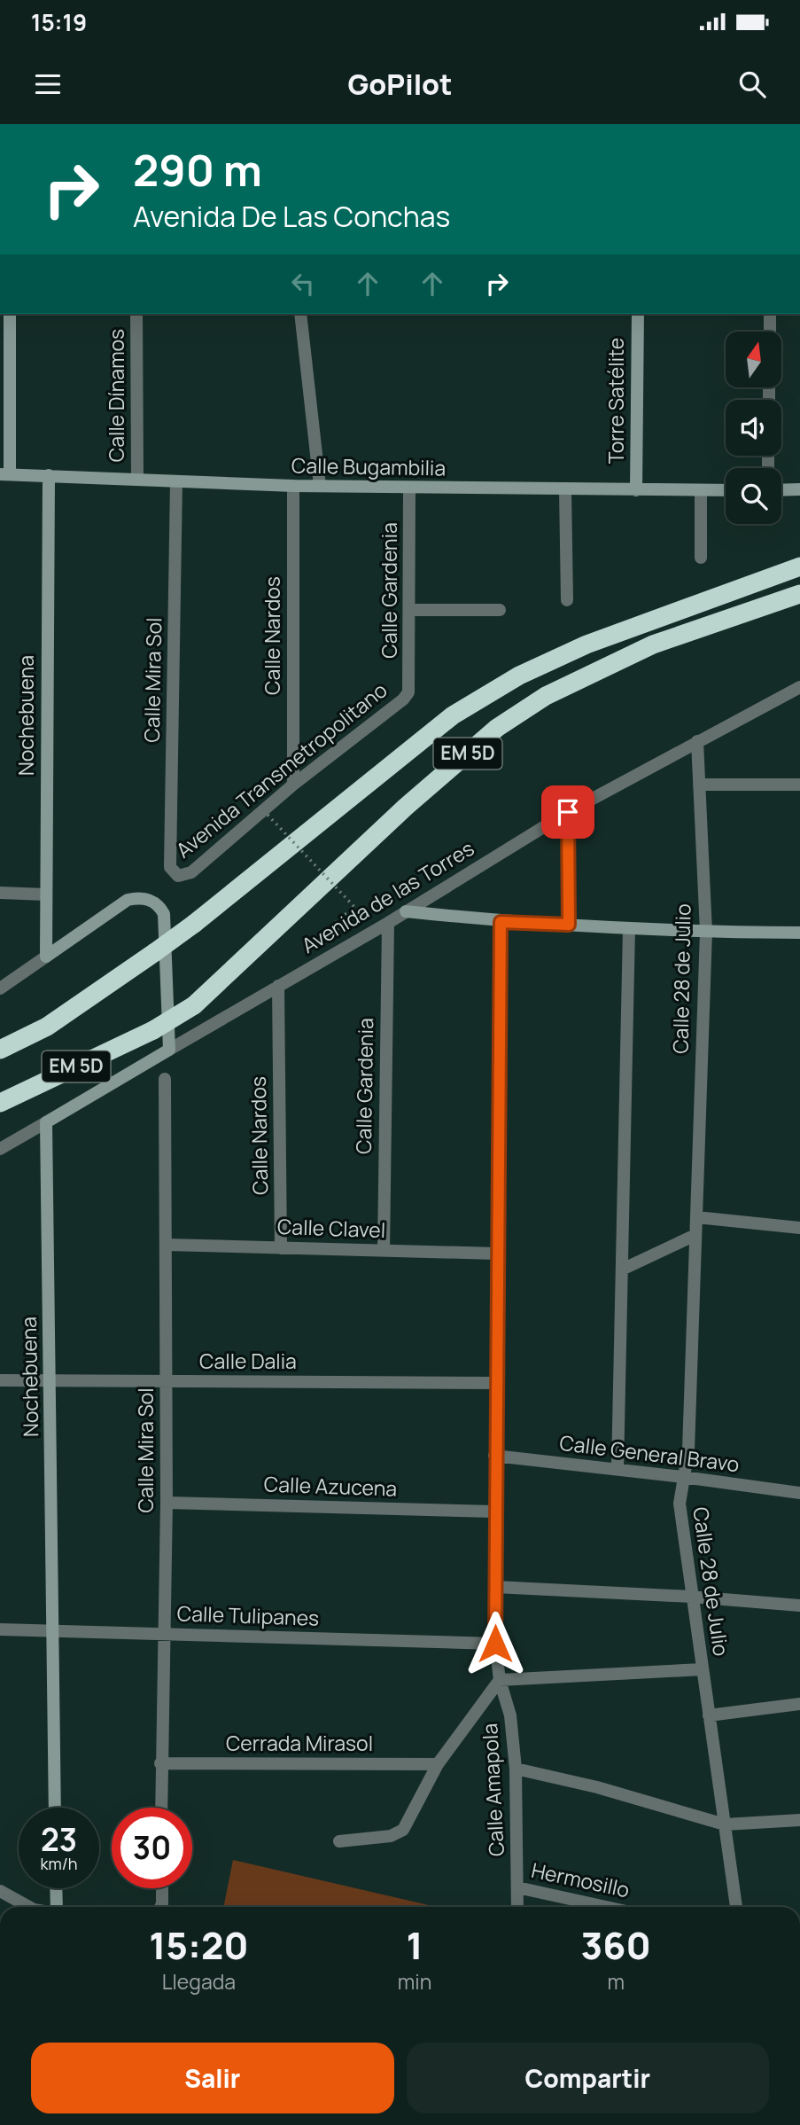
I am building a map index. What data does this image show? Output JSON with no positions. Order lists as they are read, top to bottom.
{
  "streets": {
    "highway": ["EM 5D"],
    "street": [
      "Calle Dínamos",
      "Torre Satélite",
      "Calle Bugambilia",
      "Calle Gardenia",
      "Calle Nardos",
      "Calle Mira Sol",
      "Nochebuena",
      "Avenida Transmetropolitano",
      "Avenida de las Torres",
      "Calle 28 de Julio",
      "Calle Clavel",
      "Calle Dalia",
      "Calle General Bravo",
      "Calle Azucena",
      "Calle Tulipanes",
      "Cerrada Mirasol",
      "Calle Amapola",
      "Hermosillo"
    ]
  },
  "crossings": [
    ["Calle Dínamos", "Calle Bugambilia"],
    ["Torre Satélite", "Calle Bugambilia"],
    ["Calle Bugambilia", "Calle Gardenia"],
    ["Calle Bugambilia", "Calle Nardos"],
    ["Calle Bugambilia", "Calle Mira Sol"],
    ["Calle Bugambilia", "Nochebuena"],
    ["Calle Gardenia", "Avenida Transmetropolitano"],
    ["Calle Gardenia", "Avenida de las Torres"],
    ["Calle Gardenia", "Calle Clavel"],
    ["Calle Nardos", "Avenida Transmetropolitano"],
    ["Calle Nardos", "Avenida de las Torres"],
    ["Calle Nardos", "Calle Clavel"],
    ["Calle Mira Sol", "Avenida Transmetropolitano"],
    ["Calle Mira Sol", "Calle Clavel"],
    ["Calle Mira Sol", "Calle Dalia"],
    ["Calle Mira Sol", "Calle Azucena"],
    ["Calle Mira Sol", "Calle Tulipanes"],
    ["Calle Mira Sol", "Cerrada Mirasol"],
    ["Nochebuena", "Avenida de las Torres"],
    ["Nochebuena", "Calle Dalia"],
    ["Nochebuena", "Calle Tulipanes"],
    ["Avenida de las Torres", "Calle 28 de Julio"],
    ["Calle 28 de Julio", "Calle General Bravo"],
    ["Calle Clavel", "Calle Amapola"],
    ["Calle Dalia", "Calle Amapola"],
    ["Calle General Bravo", "Calle Amapola"],
    ["Calle Azucena", "Calle Amapola"],
    ["Calle Tulipanes", "Calle Amapola"],
    ["Calle Amapola", "Hermosillo"]
  ],
  "north": "top",
  "page": {
    "status": "15:19",
    "header": "GoPilot",
    "turn": ["290 m", "Avenida De Las Conchas"],
    "speed": "23 km/h",
    "limit": "30",
    "eta": [
      "15:20",
      "Llegada",
      "1",
      "min",
      "360",
      "m"
    ],
    "buttons": ["Salir", "Compartir"]
  }
}
